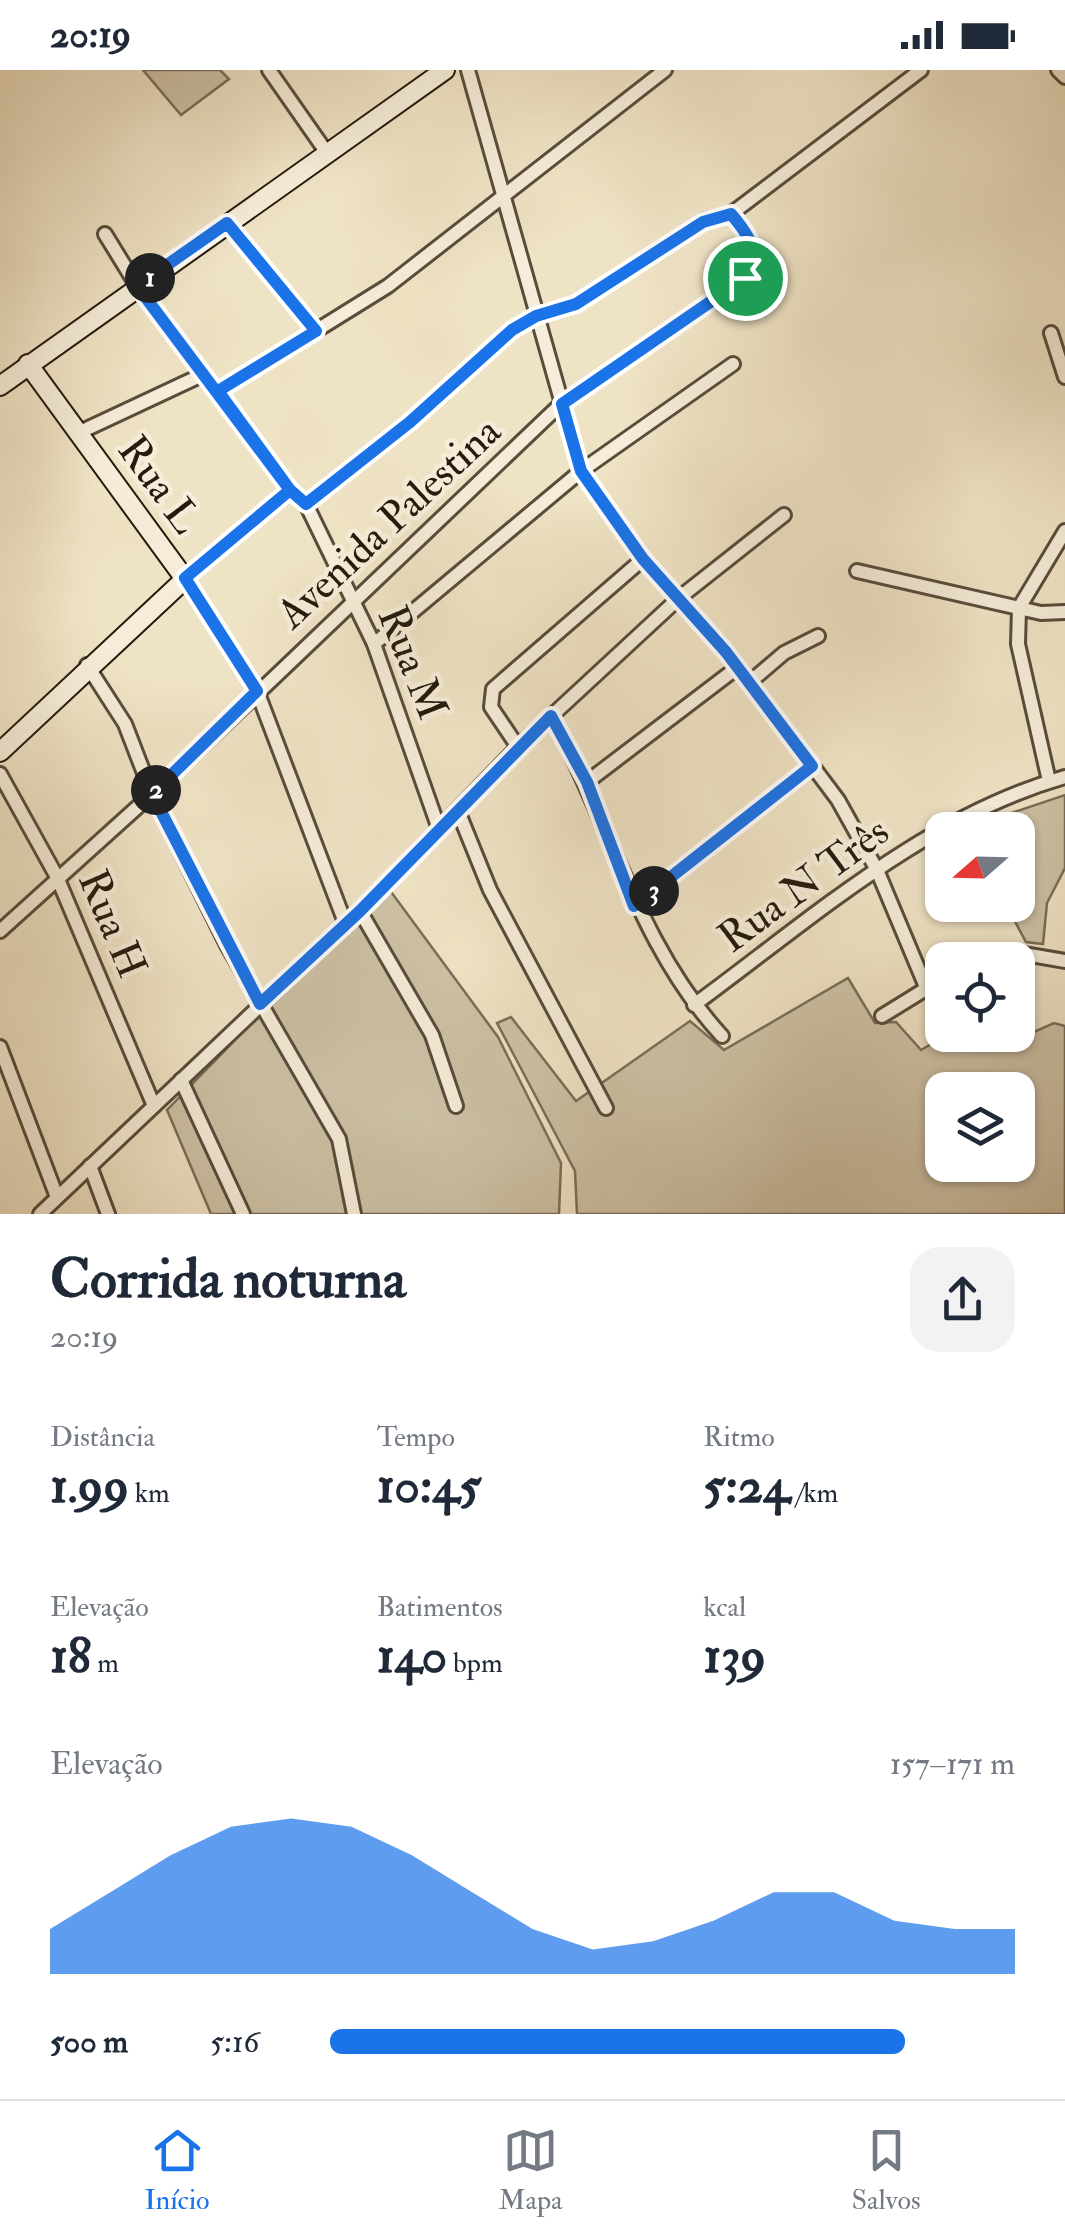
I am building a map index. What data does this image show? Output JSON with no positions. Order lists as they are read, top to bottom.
{
  "streets": {
    "main road": ["Rua L"],
    "street": [
      "Avenida Palestina",
      "Rua M",
      "Rua N Três",
      "Rua H"
    ]
  },
  "crossings": [
    ["Rua L", "Avenida Palestina"],
    ["Avenida Palestina", "Rua M"],
    ["Avenida Palestina", "Rua H"]
  ],
  "north": "left",
  "page": {
    "status": "20:19",
    "pins": ["1", "2", "3"],
    "heading": ["Corrida noturna", "20:19"],
    "stats": [
      ["Distância", "1.99 km"],
      ["Tempo", "10:45"],
      ["Ritmo", "5:24 /km"],
      ["Elevação", "18 m"],
      ["Batimentos", "140 bpm"],
      ["kcal", "139"]
    ],
    "chart": ["Elevação", "157–171 m"],
    "list": [
      {
        "name": "500 m",
        "note": "5:16"
      }
    ],
    "tabs": ["Início", "Mapa", "Salvos"]
  }
}
